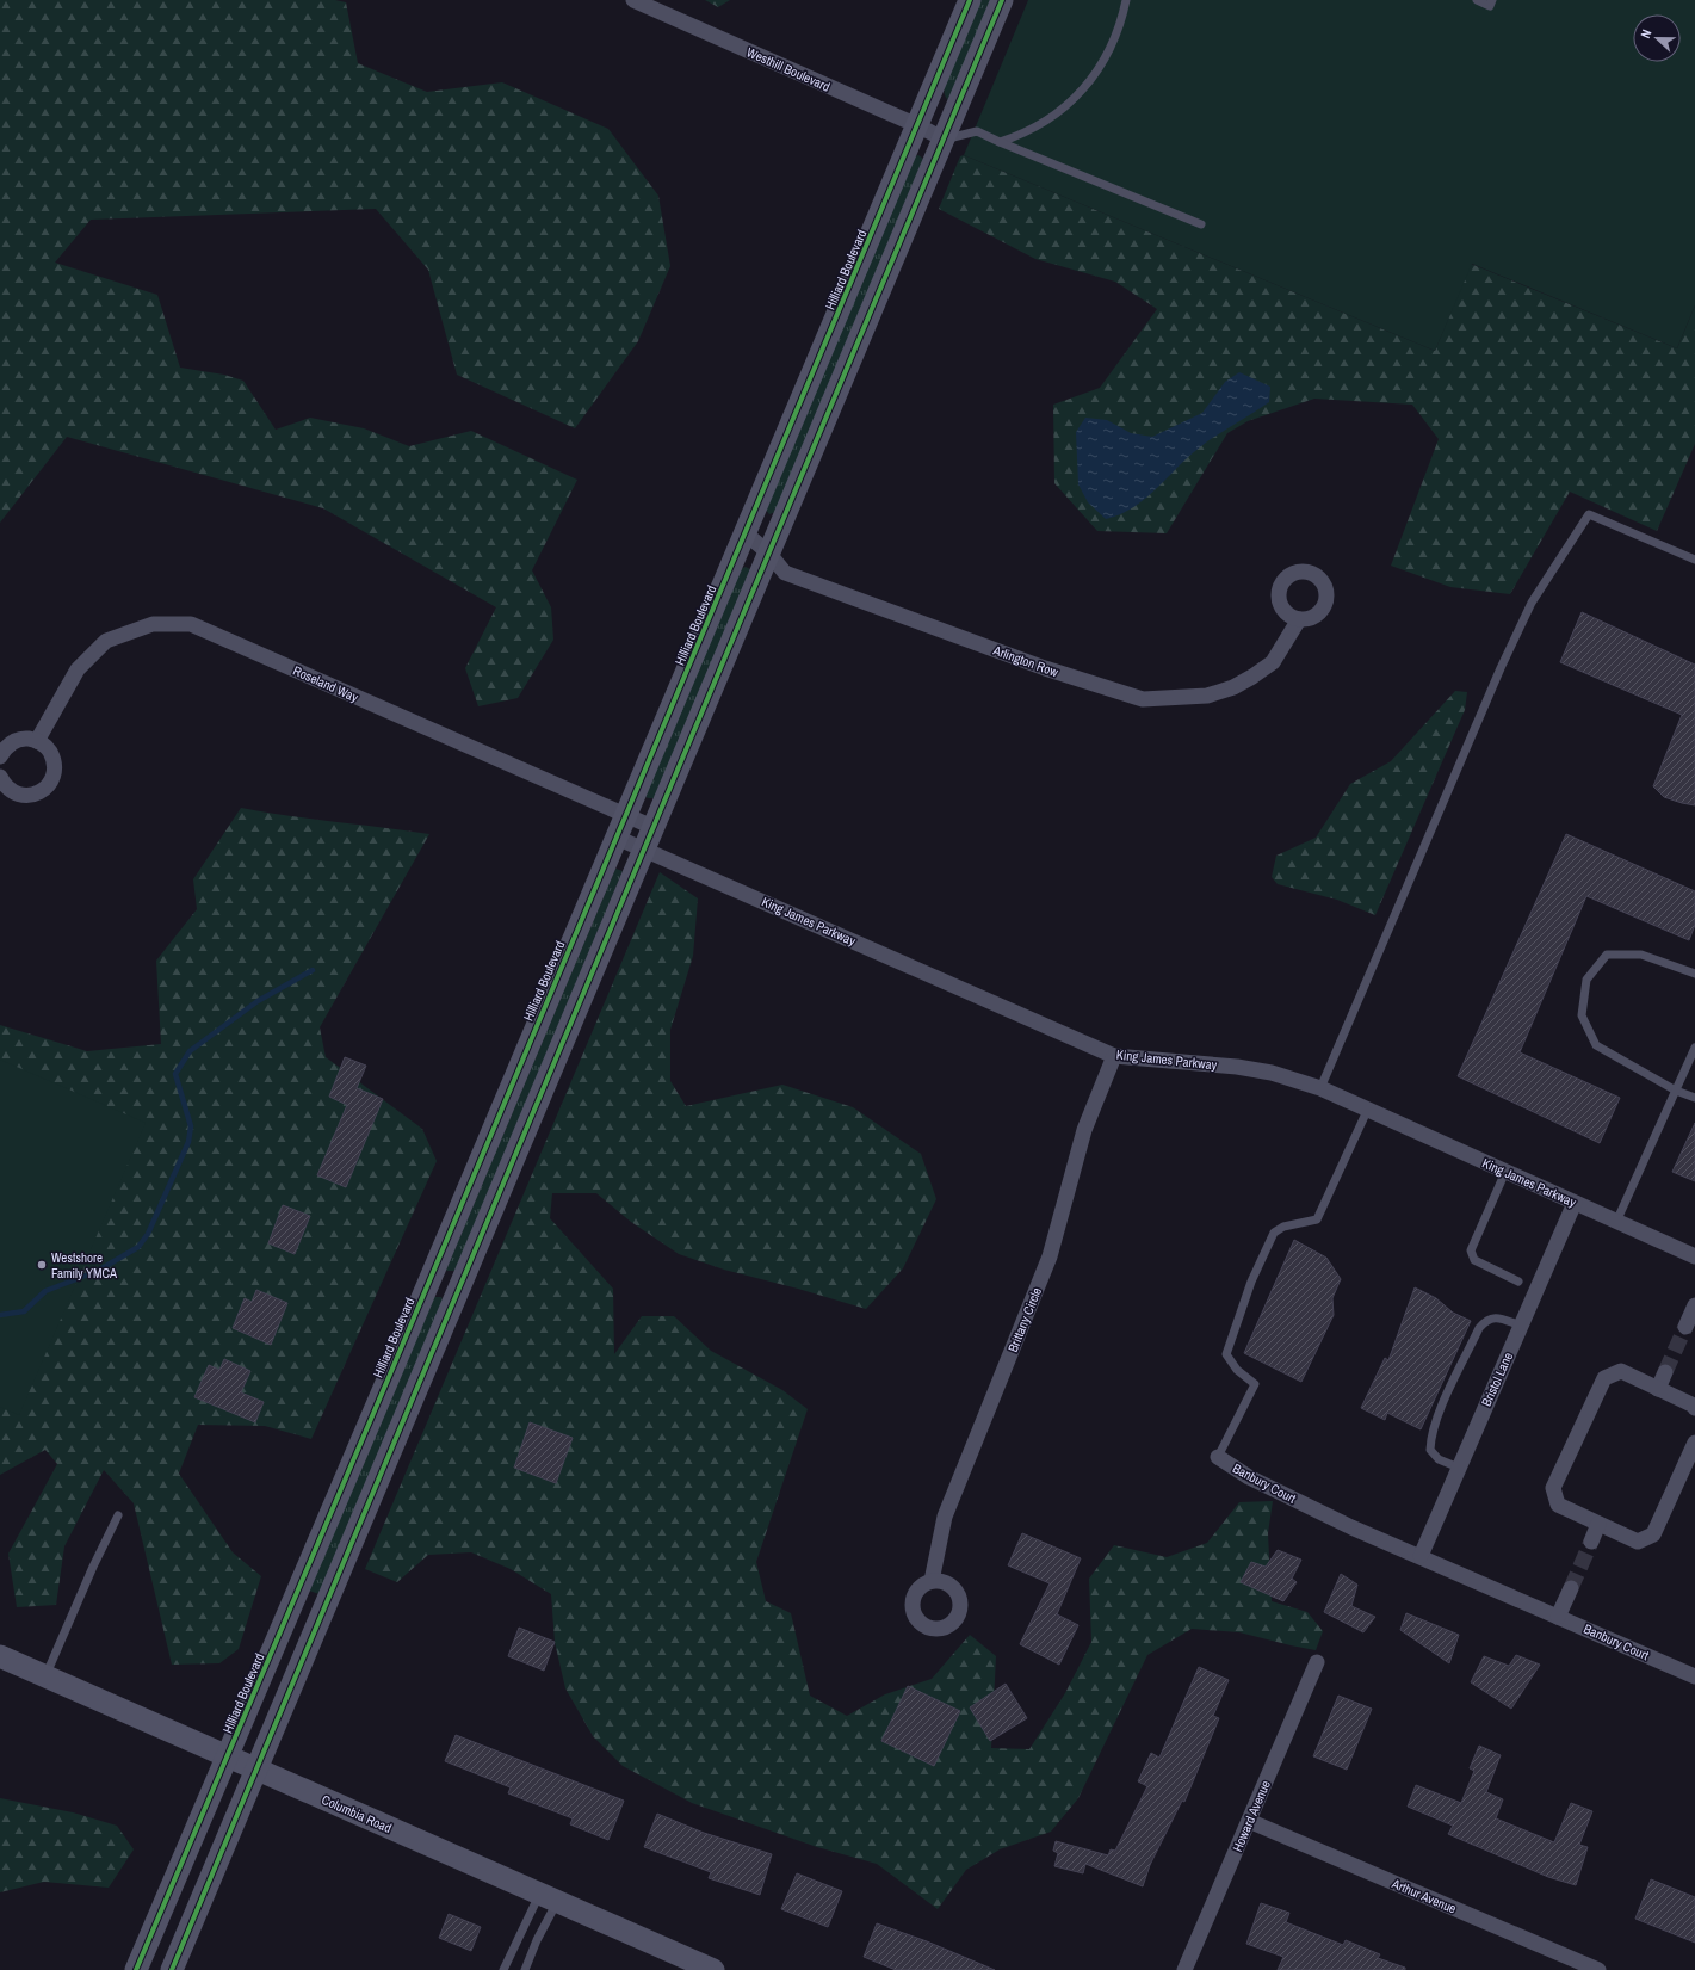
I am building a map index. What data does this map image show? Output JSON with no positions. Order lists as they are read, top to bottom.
{
  "streets": {
    "main road": ["Hilliard Boulevard", "Columbia Road"],
    "street": [
      "Westhill Boulevard",
      "Arlington Row",
      "Roseland Way",
      "King James Parkway",
      "Brittany Circle",
      "Bristol Lane",
      "Banbury Court",
      "Howard Avenue",
      "Arthur Avenue"
    ]
  },
  "crossings": [
    ["Westhill Boulevard", "Hilliard Boulevard"],
    ["Hilliard Boulevard", "Arlington Row"],
    ["Hilliard Boulevard", "Roseland Way"],
    ["Hilliard Boulevard", "King James Parkway"],
    ["Hilliard Boulevard", "Columbia Road"],
    ["King James Parkway", "Brittany Circle"],
    ["King James Parkway", "Bristol Lane"],
    ["King James Parkway", "Banbury Court"],
    ["Bristol Lane", "Banbury Court"],
    ["Howard Avenue", "Arthur Avenue"]
  ],
  "places": ["Westshore Family YMCA"],
  "north": "left"
}
